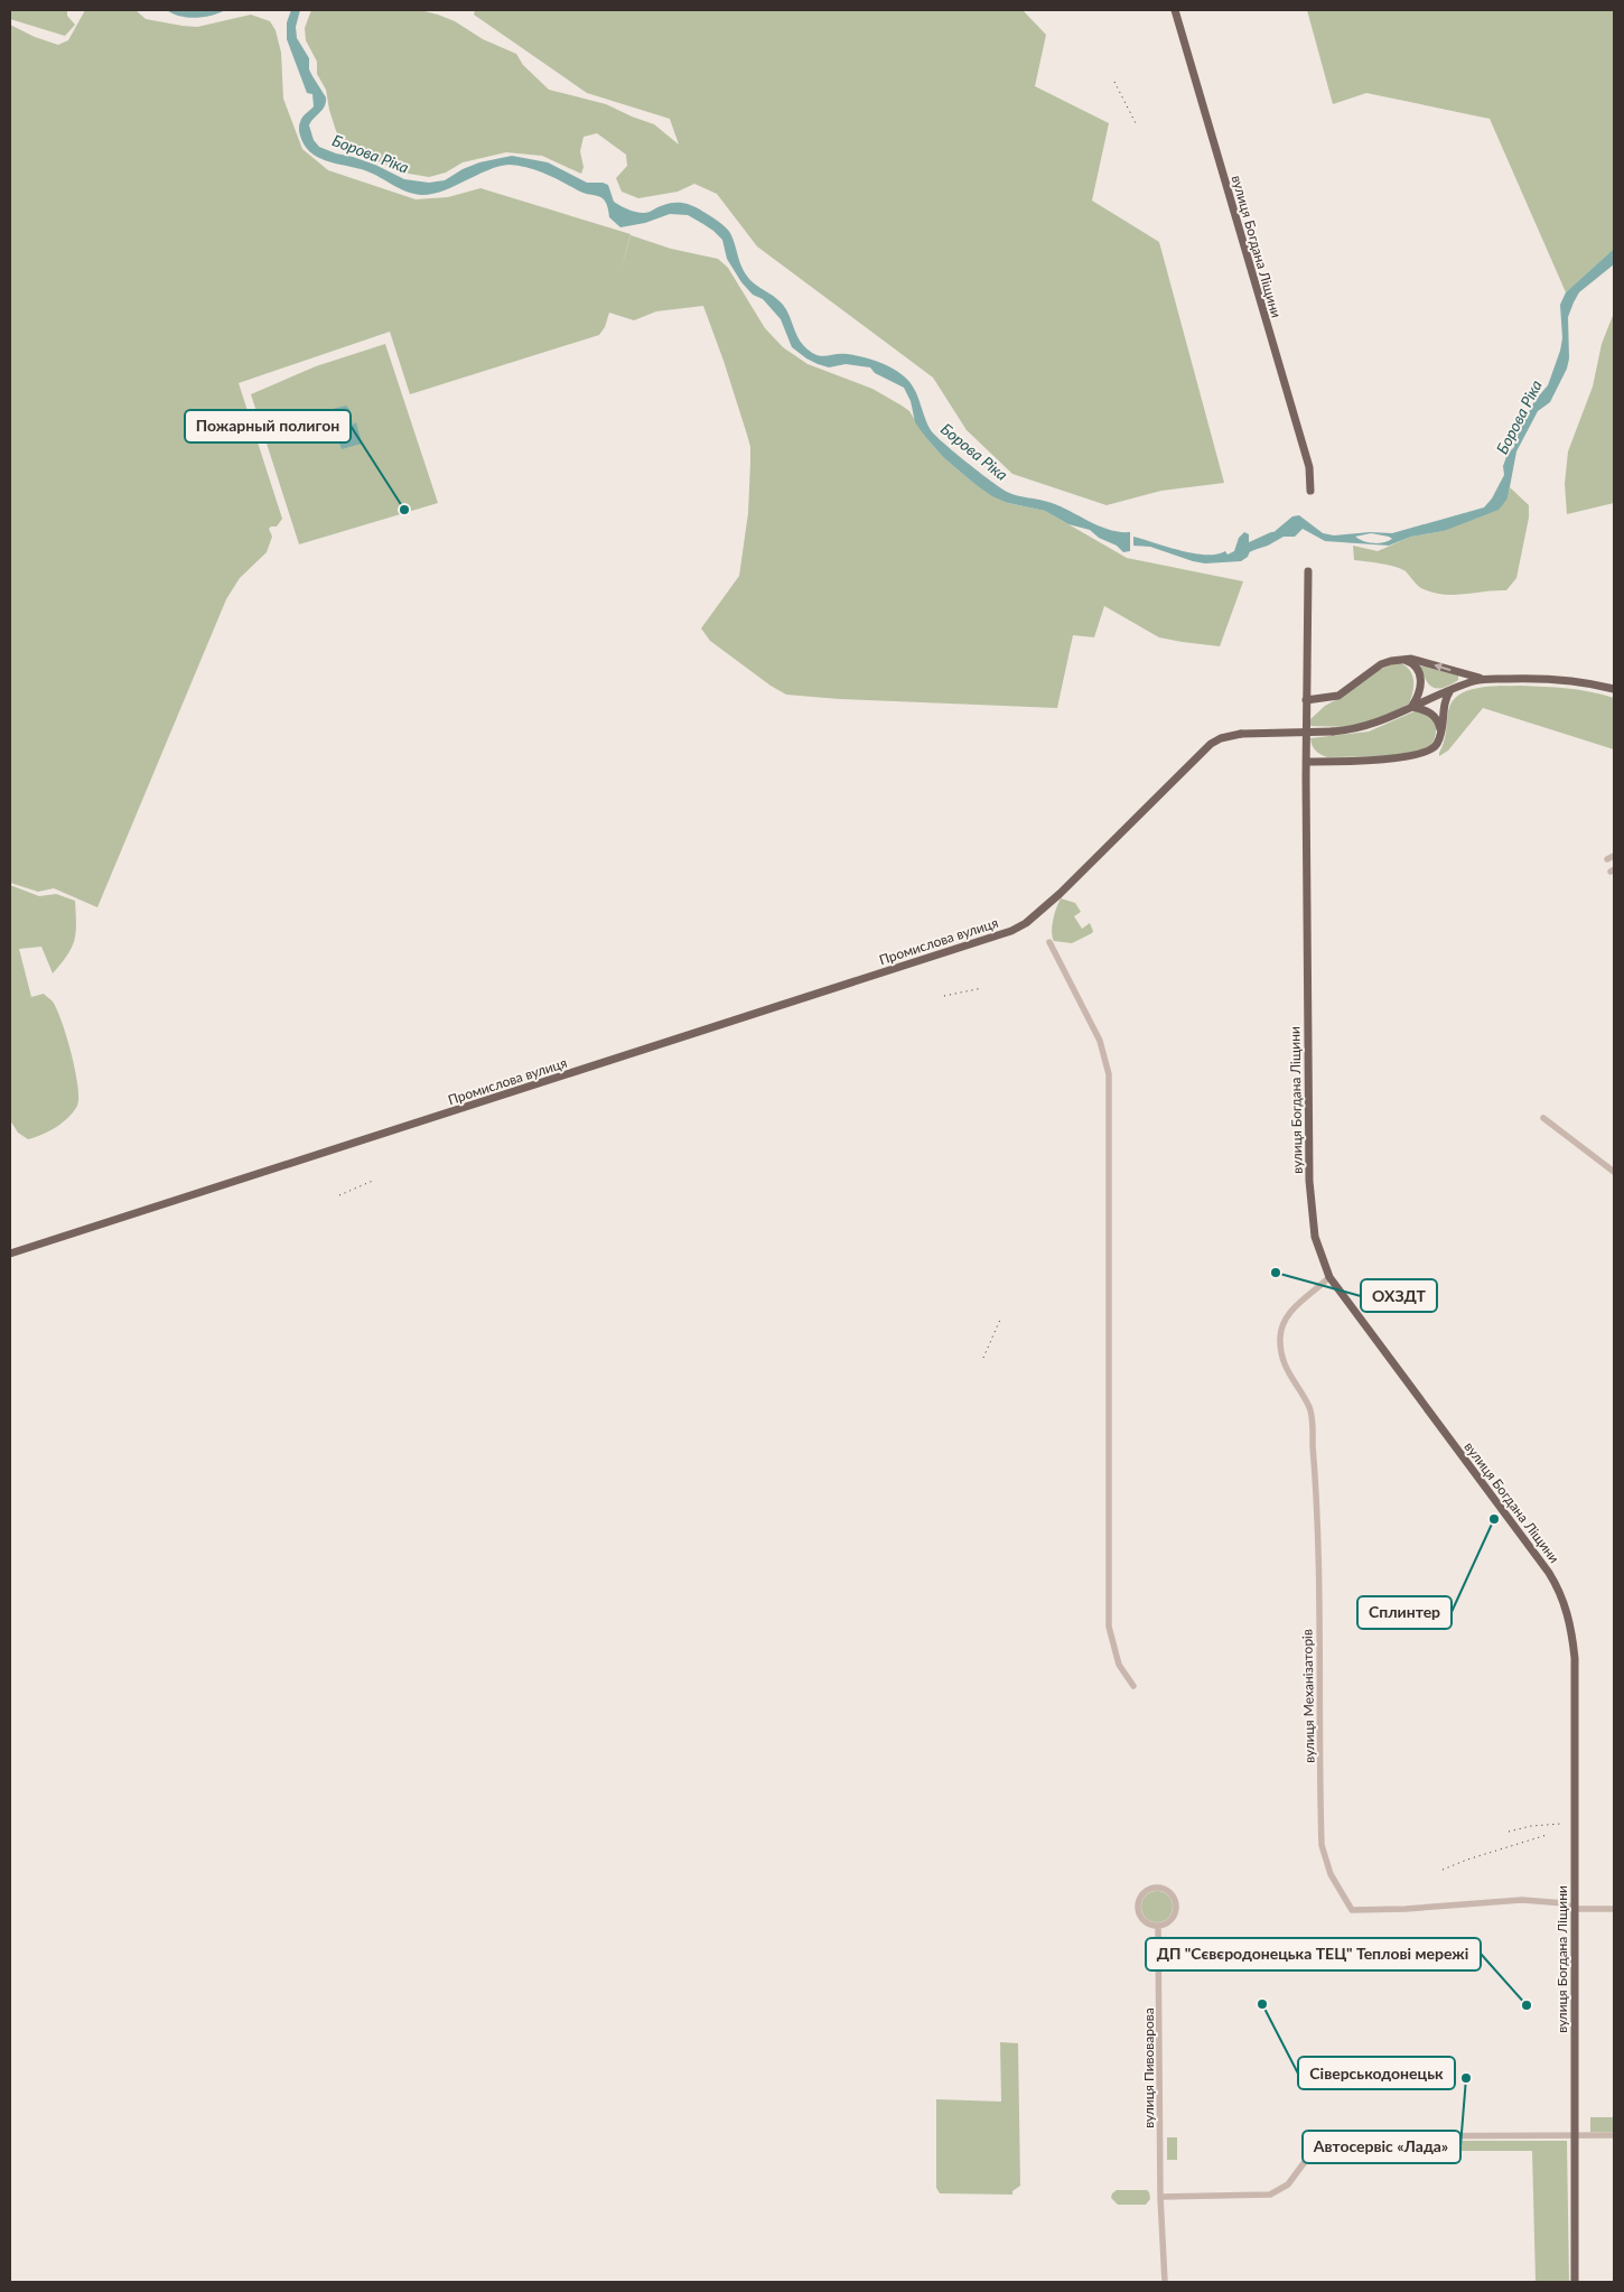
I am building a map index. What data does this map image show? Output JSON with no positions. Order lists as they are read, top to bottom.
{
  "streets": {
    "main road": ["вулиця Богдана Ліщини", "Промислова вулиця"],
    "street": ["вулиця Механізаторів", "вулиця Пивоварова"]
  },
  "crossings": [
    ["вулиця Богдана Ліщини", "вулиця Механізаторів"]
  ],
  "water": ["Борова Ріка"],
  "places": [
    "Пожарный полигон",
    "ОХЗДТ",
    "Сплинтер",
    "Сіверськодонецьк",
    "ДП \"Сєвєродонецька ТЕЦ\" Теплові мережі",
    "Автосервіс «Лада»"
  ]
}
